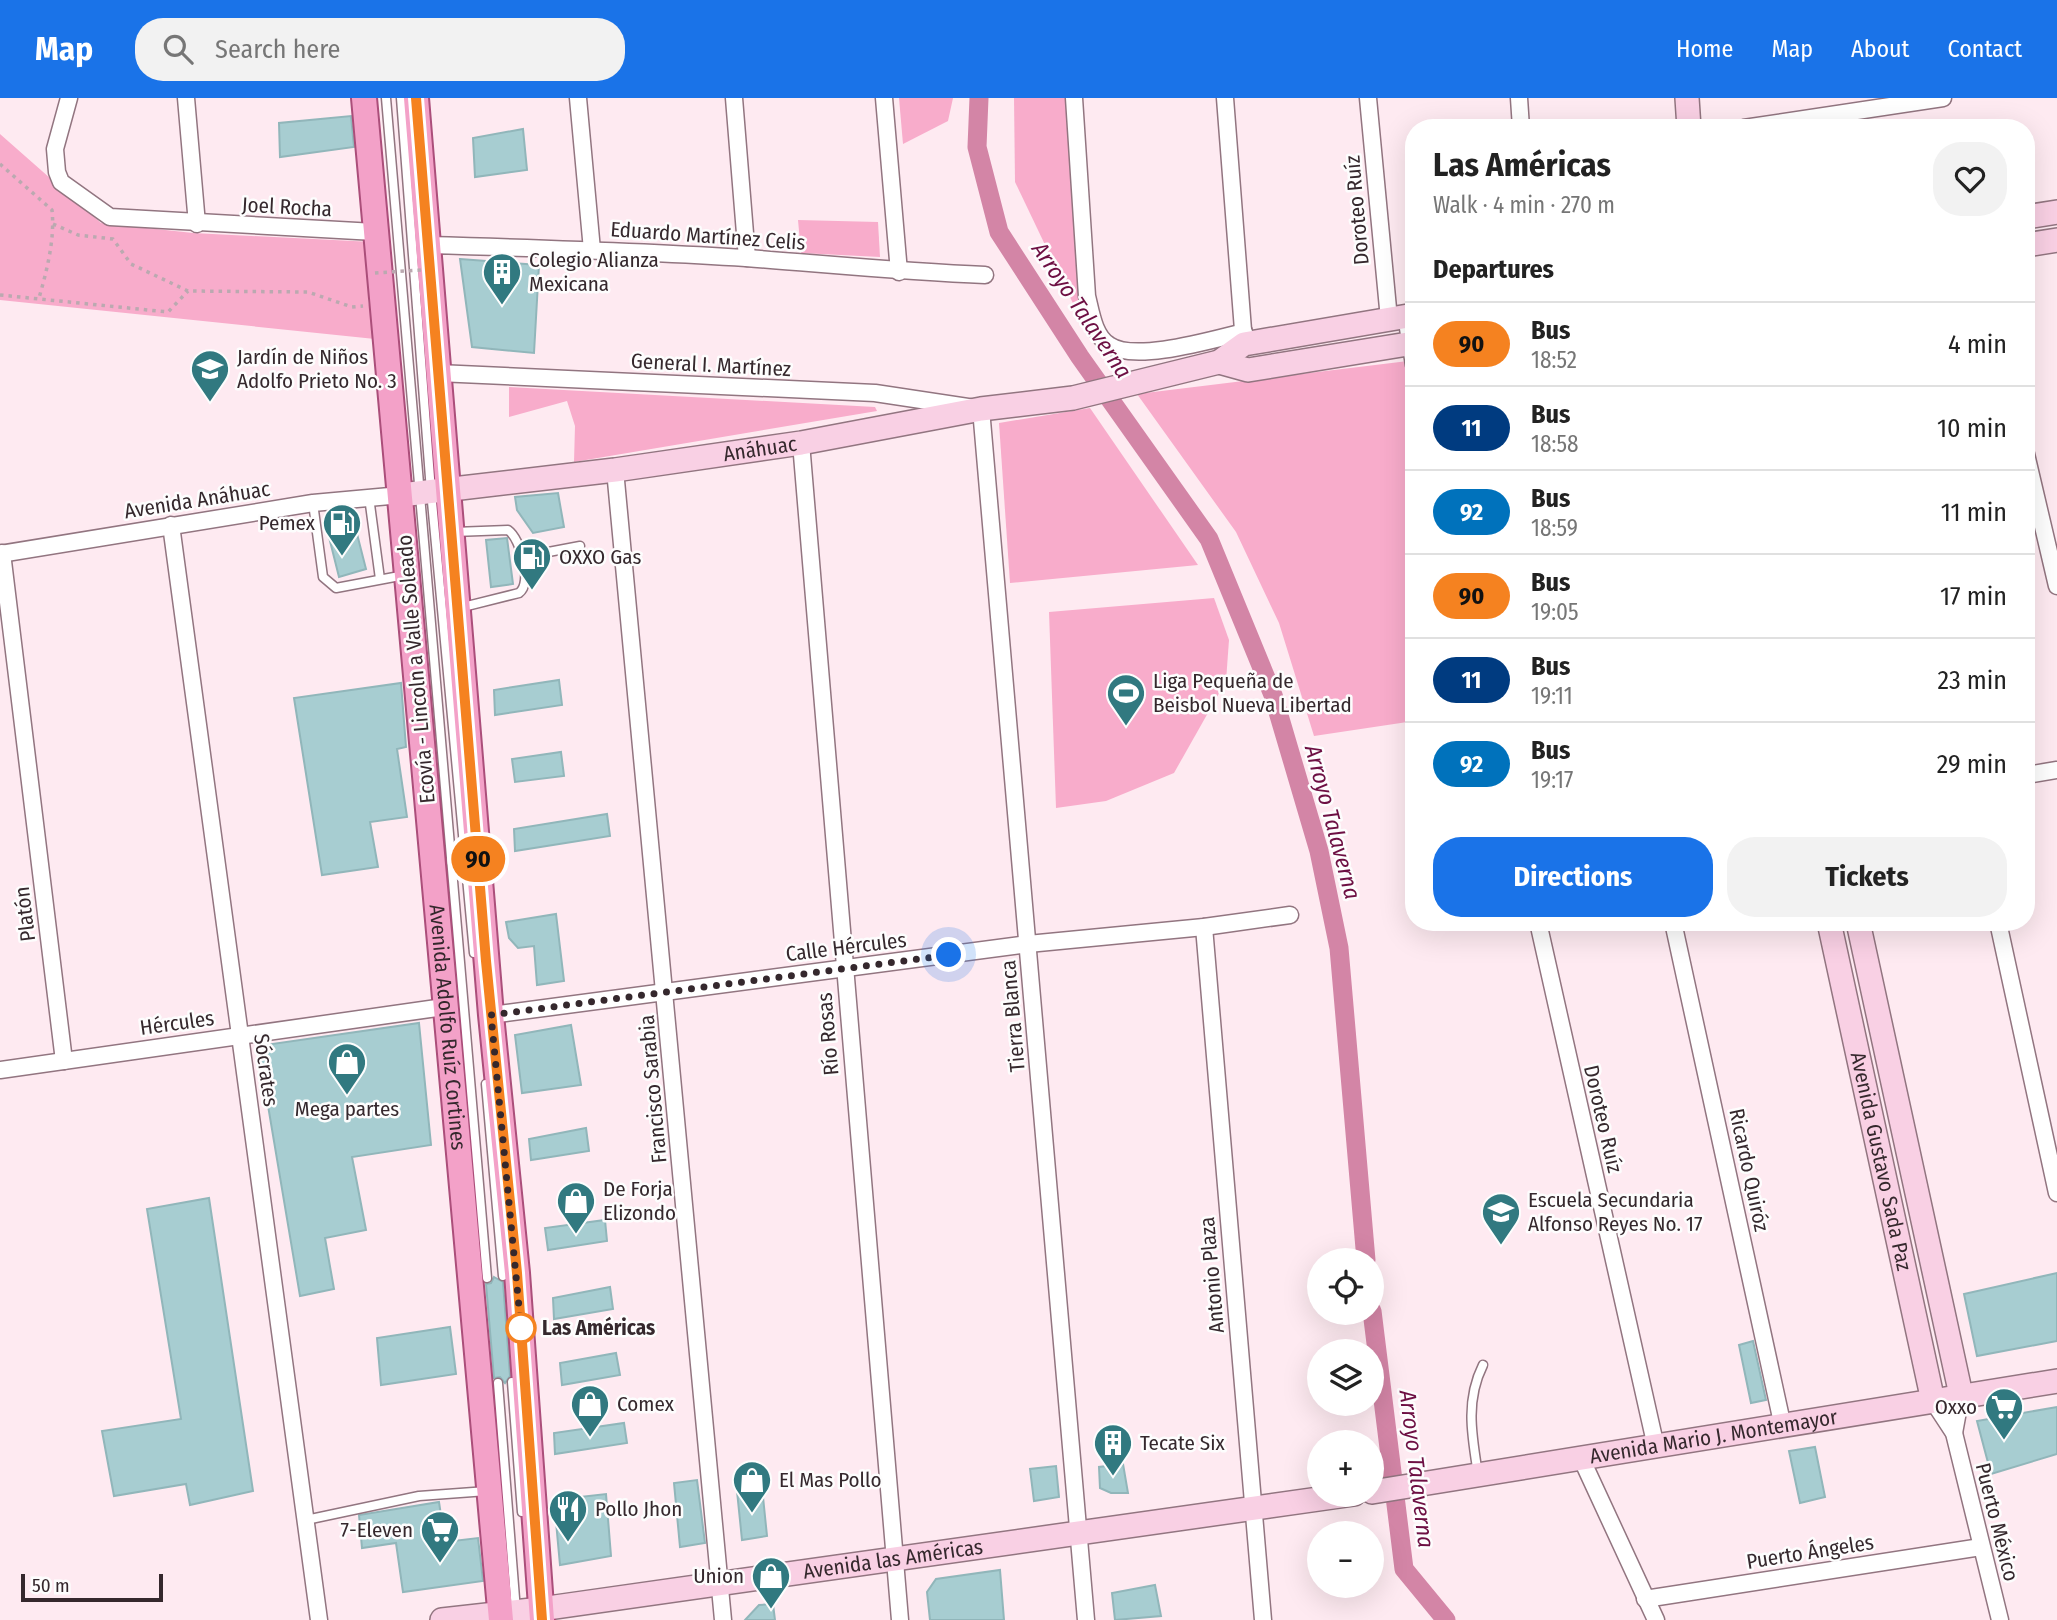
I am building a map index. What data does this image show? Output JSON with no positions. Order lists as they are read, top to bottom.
{
  "streets": {
    "main road": ["Avenida Adolfo Ruíz Cortines"],
    "street": [
      "Joel Rocha",
      "Doroteo Ruíz",
      "Eduardo Martínez Celis",
      "General I. Martínez",
      "Anáhuac",
      "Avenida Anáhuac",
      "Platón",
      "Calle Hércules",
      "Tierra Blanca",
      "Hércules",
      "Río Rosas",
      "Sócrates",
      "Francisco Sarabia",
      "Avenida Gustavo Sada Paz",
      "Ricardo Quiróz",
      "Antonio Plaza",
      "Avenida Mario J. Montemayor",
      "Puerto México",
      "Puerto Ángeles",
      "Avenida las Américas"
    ],
    "lane": ["Ecovía - Lincoln a Valle Soleado"]
  },
  "crossings": [
    ["Joel Rocha", "Avenida Adolfo Ruíz Cortines"],
    ["Doroteo Ruíz", "Avenida Mario J. Montemayor"],
    ["Eduardo Martínez Celis", "Avenida Adolfo Ruíz Cortines"],
    ["General I. Martínez", "Anáhuac"],
    ["General I. Martínez", "Tierra Blanca"],
    ["General I. Martínez", "Avenida Adolfo Ruíz Cortines"],
    ["Anáhuac", "Avenida Anáhuac"],
    ["Anáhuac", "Ecovía - Lincoln a Valle Soleado"],
    ["Anáhuac", "Tierra Blanca"],
    ["Anáhuac", "Avenida Adolfo Ruíz Cortines"],
    ["Anáhuac", "Río Rosas"],
    ["Anáhuac", "Francisco Sarabia"],
    ["Avenida Anáhuac", "Ecovía - Lincoln a Valle Soleado"],
    ["Avenida Anáhuac", "Platón"],
    ["Avenida Anáhuac", "Avenida Adolfo Ruíz Cortines"],
    ["Avenida Anáhuac", "Sócrates"],
    ["Ecovía - Lincoln a Valle Soleado", "Avenida Adolfo Ruíz Cortines"],
    ["Platón", "Hércules"],
    ["Calle Hércules", "Tierra Blanca"],
    ["Calle Hércules", "Avenida Adolfo Ruíz Cortines"],
    ["Calle Hércules", "Río Rosas"],
    ["Calle Hércules", "Francisco Sarabia"],
    ["Calle Hércules", "Antonio Plaza"],
    ["Tierra Blanca", "Avenida las Américas"],
    ["Hércules", "Avenida Adolfo Ruíz Cortines"],
    ["Hércules", "Sócrates"],
    ["Avenida Adolfo Ruíz Cortines", "Avenida las Américas"],
    ["Río Rosas", "Avenida las Américas"],
    ["Francisco Sarabia", "Avenida las Américas"],
    ["Avenida Gustavo Sada Paz", "Avenida Mario J. Montemayor"],
    ["Avenida Gustavo Sada Paz", "Puerto México"],
    ["Ricardo Quiróz", "Avenida Mario J. Montemayor"],
    ["Antonio Plaza", "Avenida las Américas"],
    ["Avenida Mario J. Montemayor", "Puerto México"],
    ["Puerto México", "Puerto Ángeles"]
  ],
  "water": ["Arroyo Talaverna"],
  "places": {
    "building": ["Colegio Alianza Mexicana", "Tecate Six"],
    "school or university": ["Jardín de Niños Adolfo Prieto No. 3", "Escuela Secundaria Alfonso Reyes No. 17"],
    "fuel station": ["Pemex", "OXXO Gas"],
    "sports": ["Liga Pequeña de Beisbol Nueva Libertad"],
    "shop": [
      "Mega partes",
      "De Forja Elizondo",
      "Comex",
      "El Mas Pollo",
      "Union"
    ],
    "other": ["Las Américas"],
    "supermarket": ["Oxxo", "7-Eleven"],
    "restaurant": ["Pollo Jhon"]
  },
  "lines": ["bus line 90"],
  "scale_bar": "50 m",
  "page": {
    "header": "Map",
    "search": "Search here",
    "nav": [
      "Home",
      "Map",
      "About",
      "Contact"
    ],
    "on_map": "90",
    "heading": [
      ["Las Américas", "Walk · 4 min · 270 m"],
      "Departures"
    ],
    "list": [
      {
        "mark": "90",
        "name": "Bus",
        "note": "18:52",
        "value": "4 min"
      },
      {
        "mark": "11",
        "name": "Bus",
        "note": "18:58",
        "value": "10 min"
      },
      {
        "mark": "92",
        "name": "Bus",
        "note": "18:59",
        "value": "11 min"
      },
      {
        "mark": "90",
        "name": "Bus",
        "note": "19:05",
        "value": "17 min"
      },
      {
        "mark": "11",
        "name": "Bus",
        "note": "19:11",
        "value": "23 min"
      },
      {
        "mark": "92",
        "name": "Bus",
        "note": "19:17",
        "value": "29 min"
      }
    ],
    "buttons": ["Directions", "Tickets"],
    "map_buttons": ["+", "−"],
    "scale": "50 m"
  }
}
